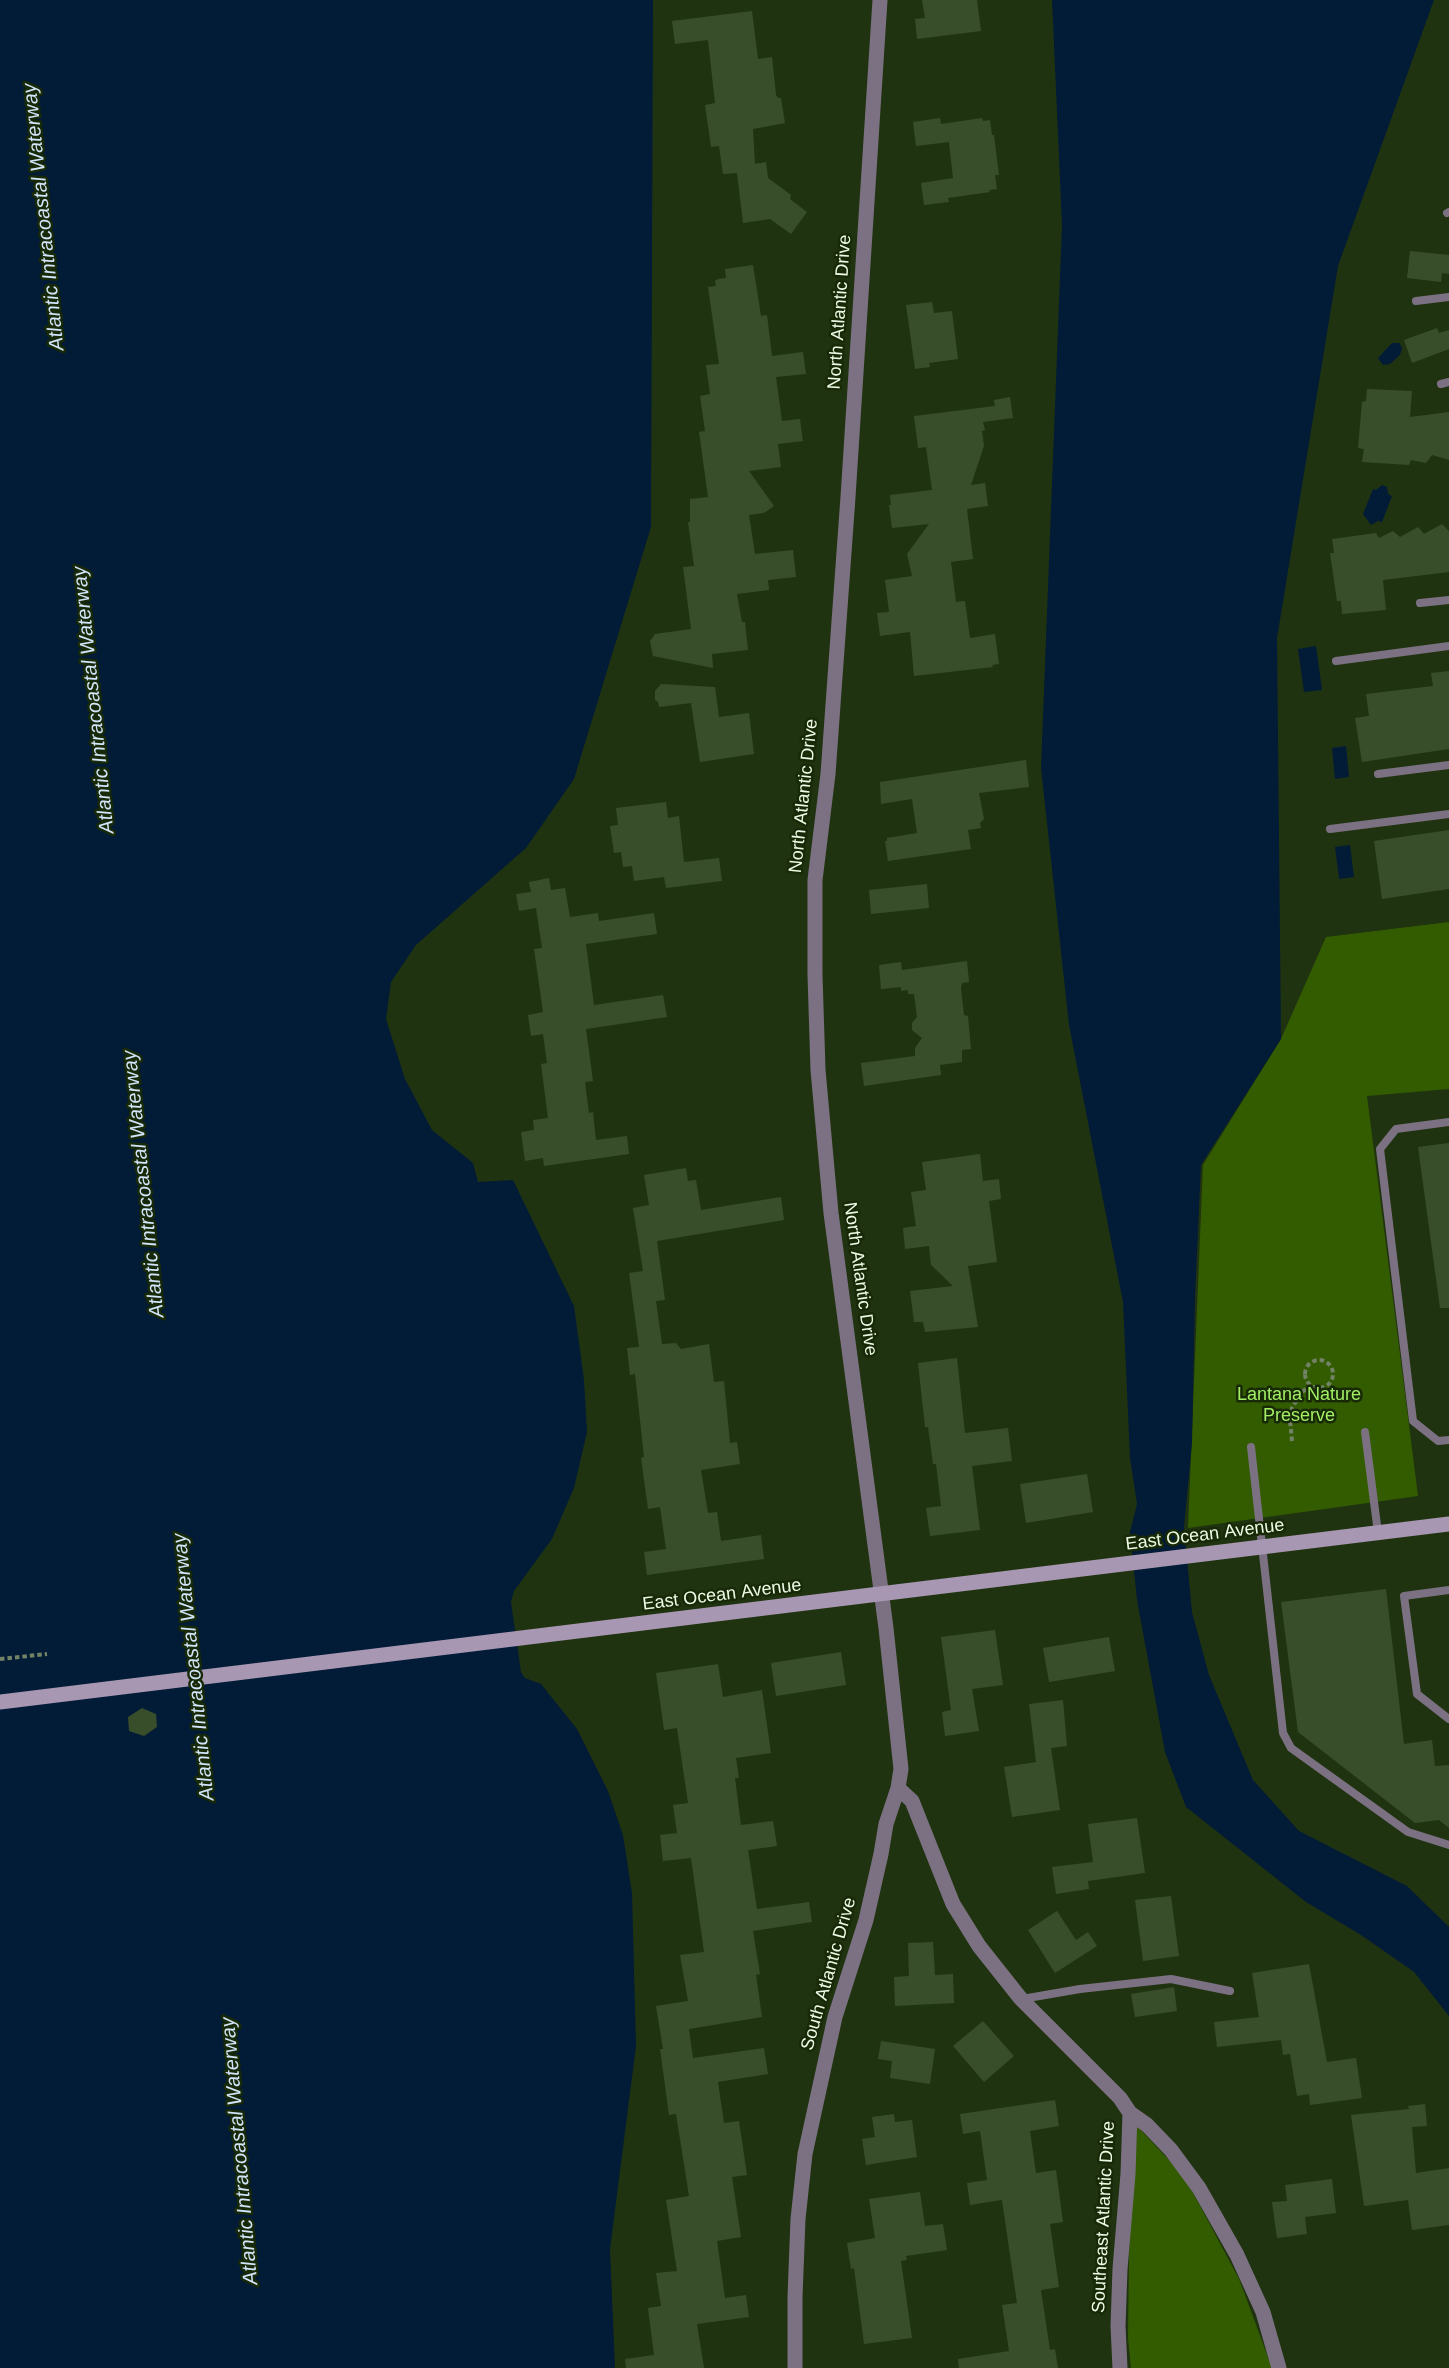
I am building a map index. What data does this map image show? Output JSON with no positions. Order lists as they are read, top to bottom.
{
  "streets": {
    "main road": ["East Ocean Avenue"],
    "street": ["North Atlantic Drive", "South Atlantic Drive", "Southeast Atlantic Drive"]
  },
  "crossings": [
    ["North Atlantic Drive", "East Ocean Avenue"],
    ["North Atlantic Drive", "South Atlantic Drive"],
    ["East Ocean Avenue", "South Atlantic Drive"],
    ["South Atlantic Drive", "Southeast Atlantic Drive"]
  ],
  "water": ["Atlantic Intracoastal Waterway"],
  "parks": ["Lantana Nature Preserve"]
}
